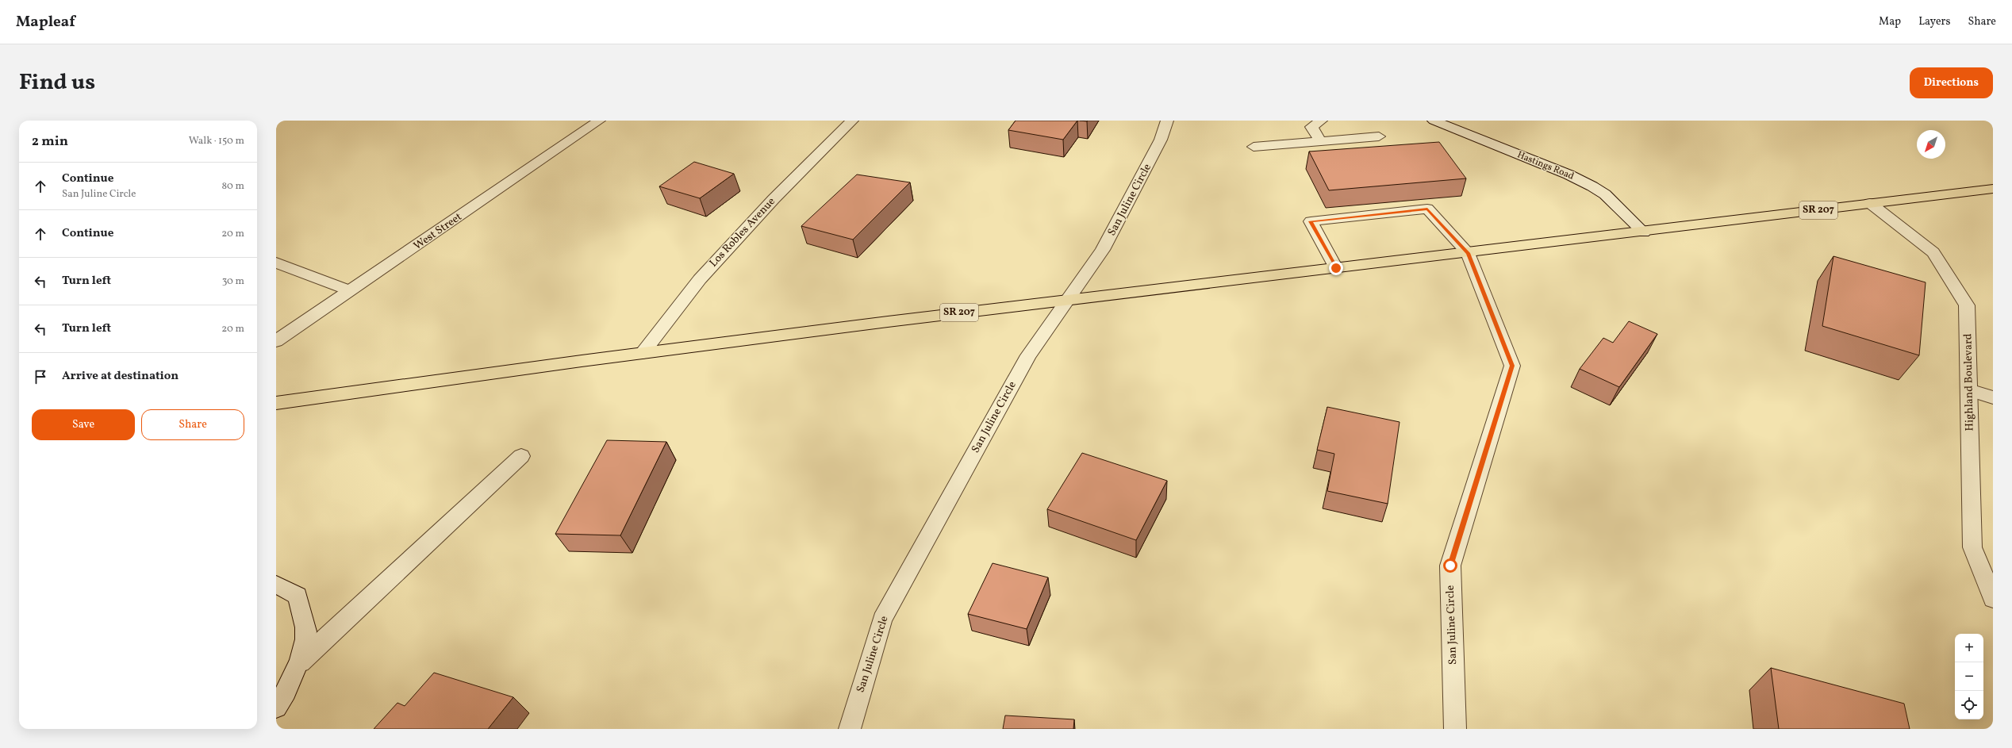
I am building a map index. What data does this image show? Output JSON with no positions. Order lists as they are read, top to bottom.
{
  "streets": {
    "highway": ["SR 207"],
    "street": [
      "Hastings Road",
      "San Juline Circle",
      "West Street",
      "Los Robles Avenue",
      "Highland Boulevard"
    ]
  },
  "crossings": [
    ["Hastings Road", "SR 207"],
    ["San Juline Circle", "SR 207"],
    ["SR 207", "Los Robles Avenue"],
    ["SR 207", "Highland Boulevard"]
  ],
  "north": "bottom left",
  "page": {
    "header": "Mapleaf",
    "nav": ["Map", "Layers", "Share"],
    "title": "Find us",
    "buttons": [
      "Directions",
      ["Save", "Share"]
    ],
    "heading": ["2 min", "Walk · 150 m"],
    "list": [
      ["Continue", "San Juline Circle", "80 m"],
      ["Continue", "20 m"],
      ["Turn left", "30 m"],
      ["Turn left", "20 m"],
      "Arrive at destination"
    ],
    "map_buttons": ["+", "−"]
  }
}
